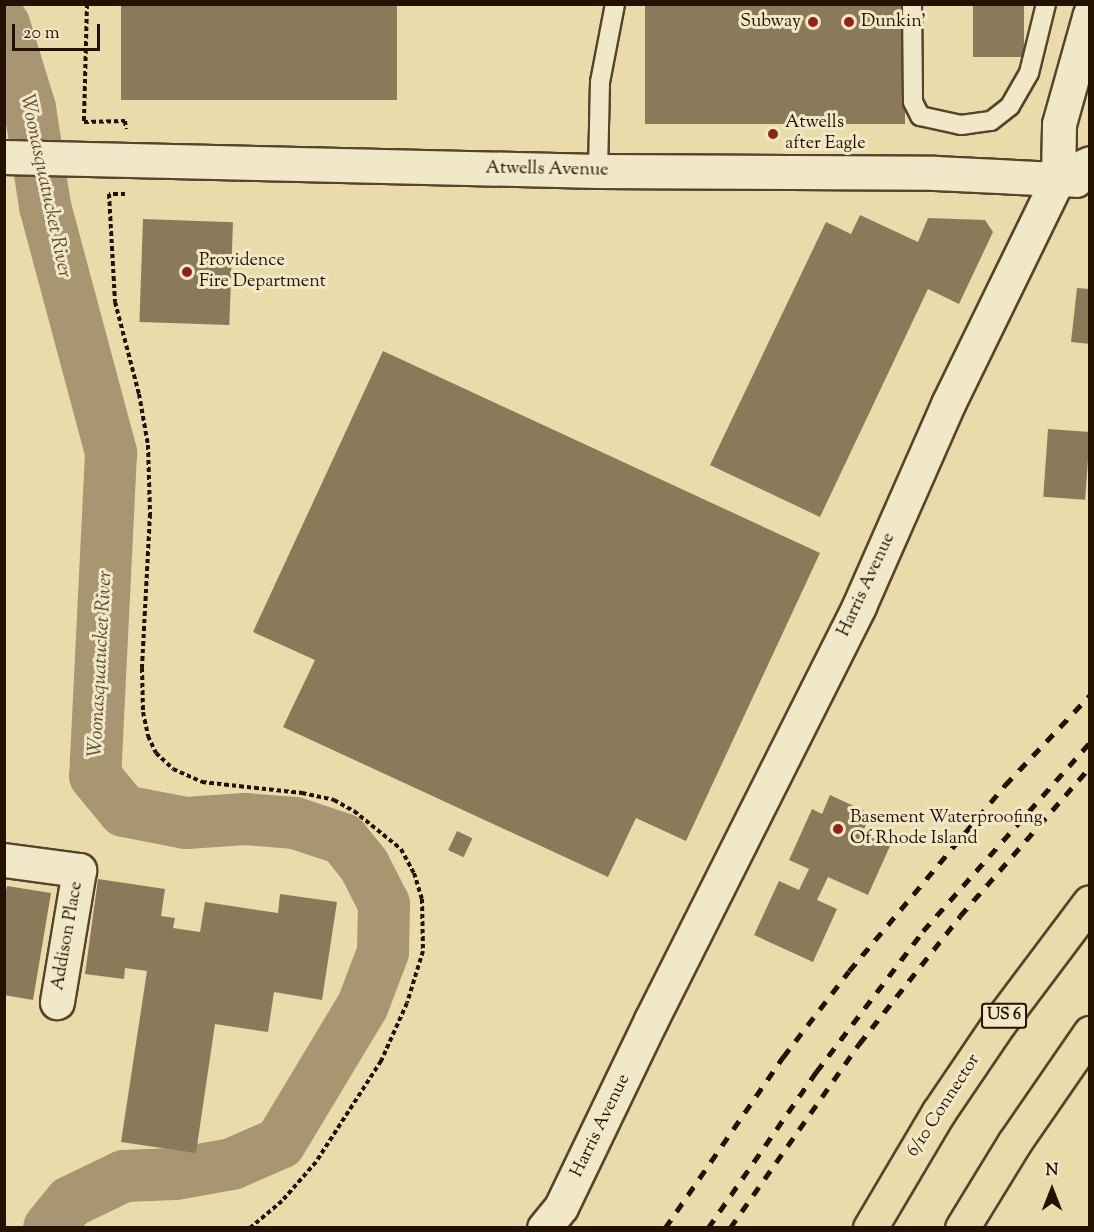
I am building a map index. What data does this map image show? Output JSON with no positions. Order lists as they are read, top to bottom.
{
  "streets": {
    "highway": ["US 6", "6/10 Connector"],
    "main road": ["Atwells Avenue", "Harris Avenue", "Addison Place"]
  },
  "crossings": [
    ["Atwells Avenue", "Harris Avenue"]
  ],
  "water": ["Woonasquatucket River"],
  "places": [
    "Subway",
    "Dunkin'",
    "Atwells after Eagle",
    "Providence Fire Department",
    "Basement Waterproofing Of Rhode Island"
  ],
  "scale_bar": "20 m",
  "north": "top"
}
